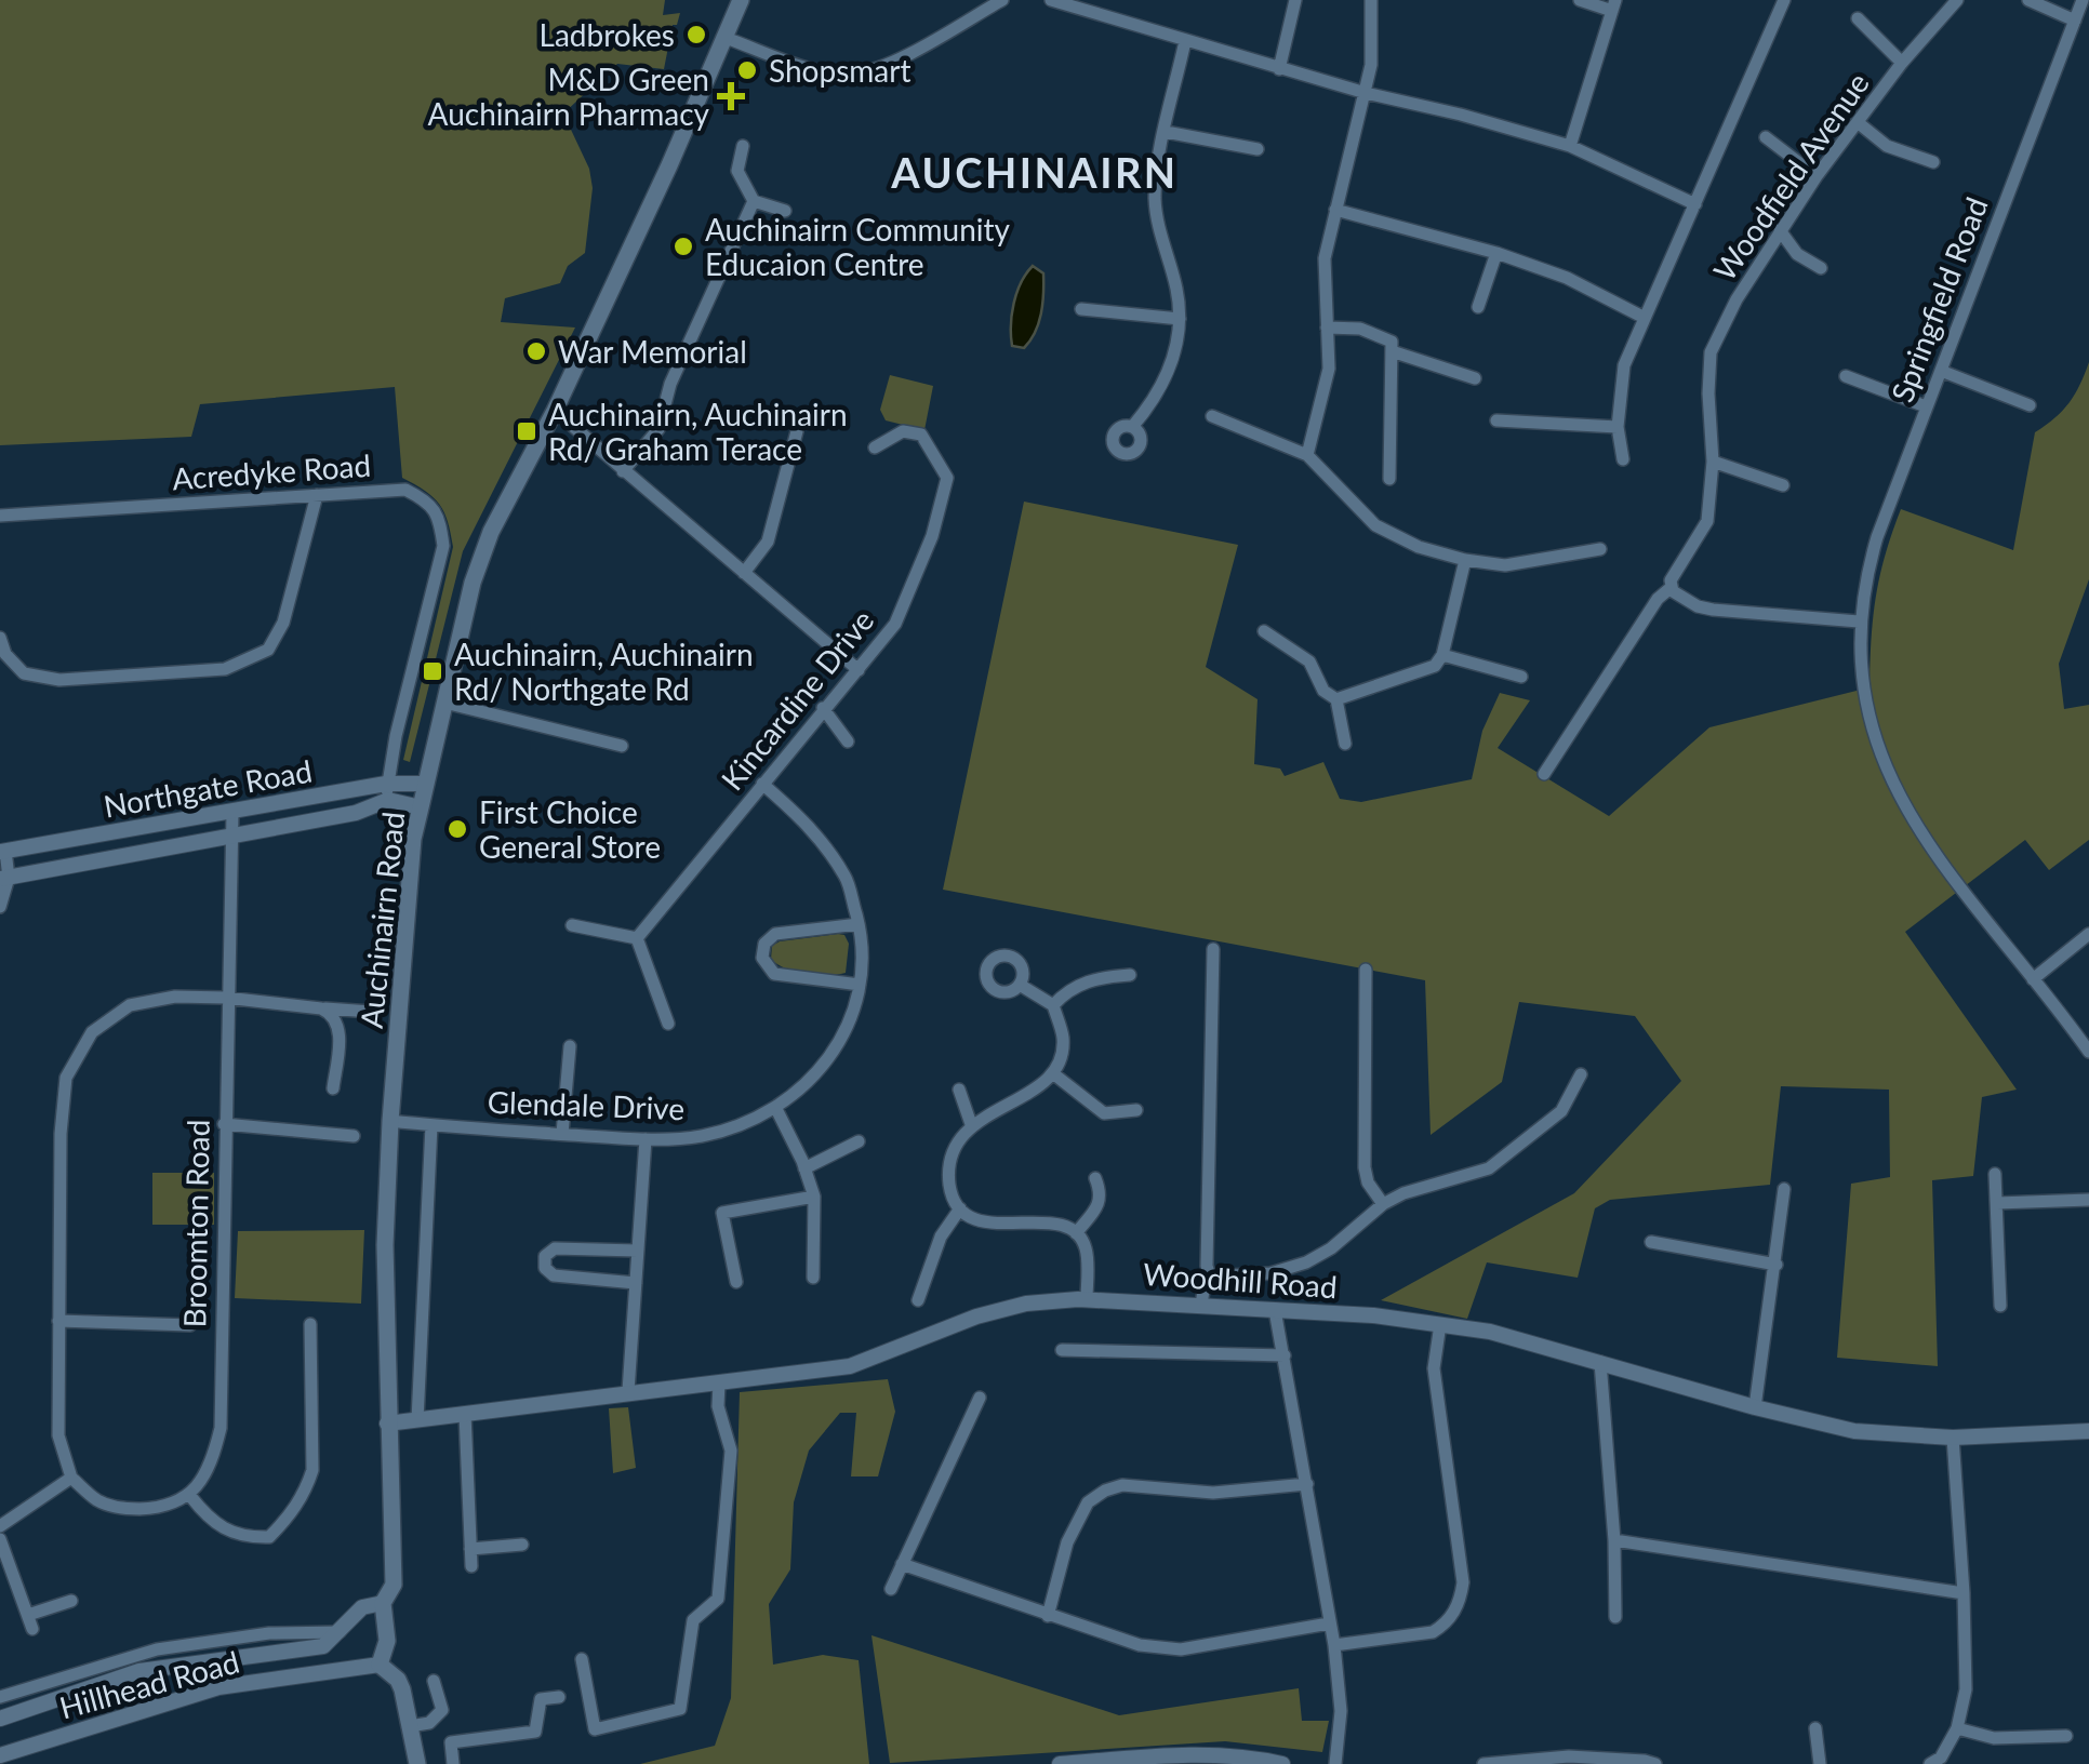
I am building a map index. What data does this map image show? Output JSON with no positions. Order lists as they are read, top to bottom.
{
  "streets": {
    "main road": ["Auchinairn Road"],
    "street": [
      "Woodfield Avenue",
      "Springfield Road",
      "Acredyke Road",
      "Kincardine Drive",
      "Northgate Road",
      "Glendale Drive",
      "Broomton Road",
      "Woodhill Road",
      "Hillhead Road"
    ]
  },
  "crossings": [
    ["Acredyke Road", "Northgate Road"],
    ["Kincardine Drive", "Glendale Drive"],
    ["Northgate Road", "Auchinairn Road"],
    ["Northgate Road", "Broomton Road"],
    ["Auchinairn Road", "Glendale Drive"],
    ["Auchinairn Road", "Woodhill Road"],
    ["Auchinairn Road", "Hillhead Road"]
  ],
  "districts": ["AUCHINAIRN"],
  "places": {
    "other": [
      "Ladbrokes",
      "Shopsmart",
      "Auchinairn Community Educaion Centre",
      "War Memorial",
      "First Choice General Store"
    ],
    "health": ["M&D Green Auchinairn Pharmacy"],
    "transit": ["Auchinairn, Auchinairn Rd/ Graham Terace", "Auchinairn, Auchinairn Rd/ Northgate Rd"]
  }
}
